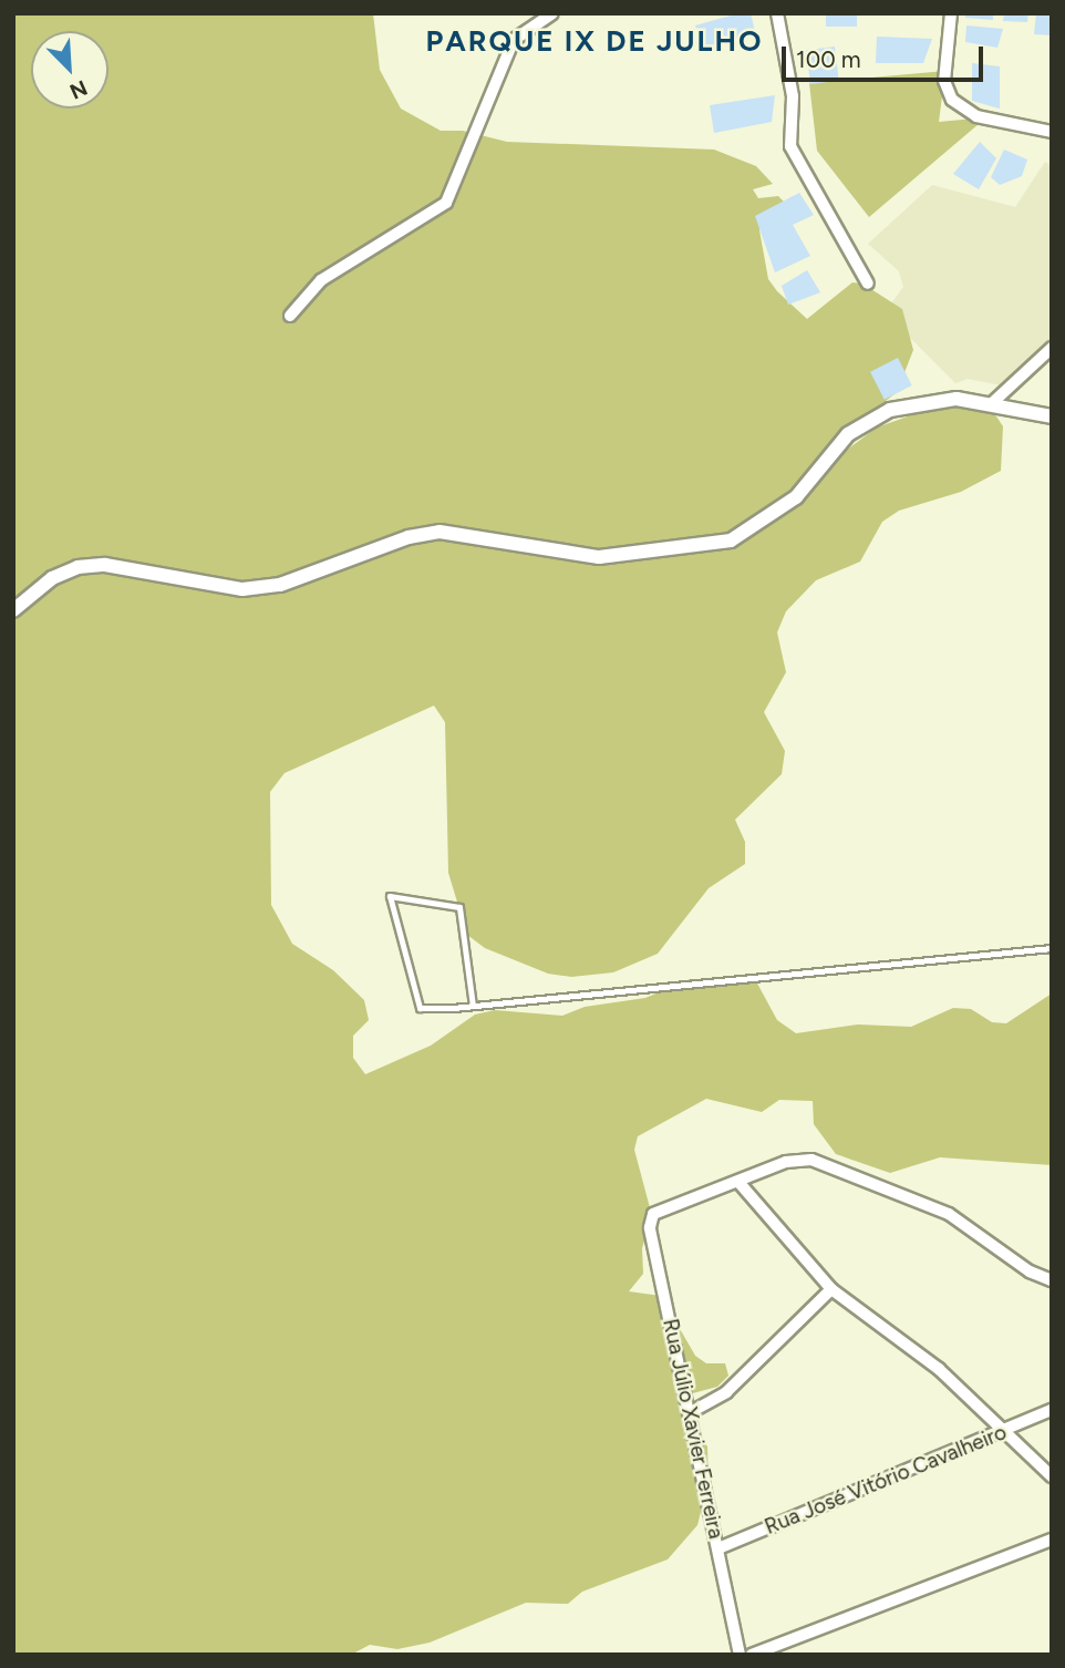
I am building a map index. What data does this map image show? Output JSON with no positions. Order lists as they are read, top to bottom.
{
  "streets": {
    "street": ["Rua Júlio Xavier Ferreira", "Rua José Vitório Cavalheiro"]
  },
  "crossings": [
    ["Rua Júlio Xavier Ferreira", "Rua José Vitório Cavalheiro"]
  ],
  "districts": ["PARQUE IX DE JULHO"],
  "scale_bar": "100 m",
  "north": "bottom right"
}
